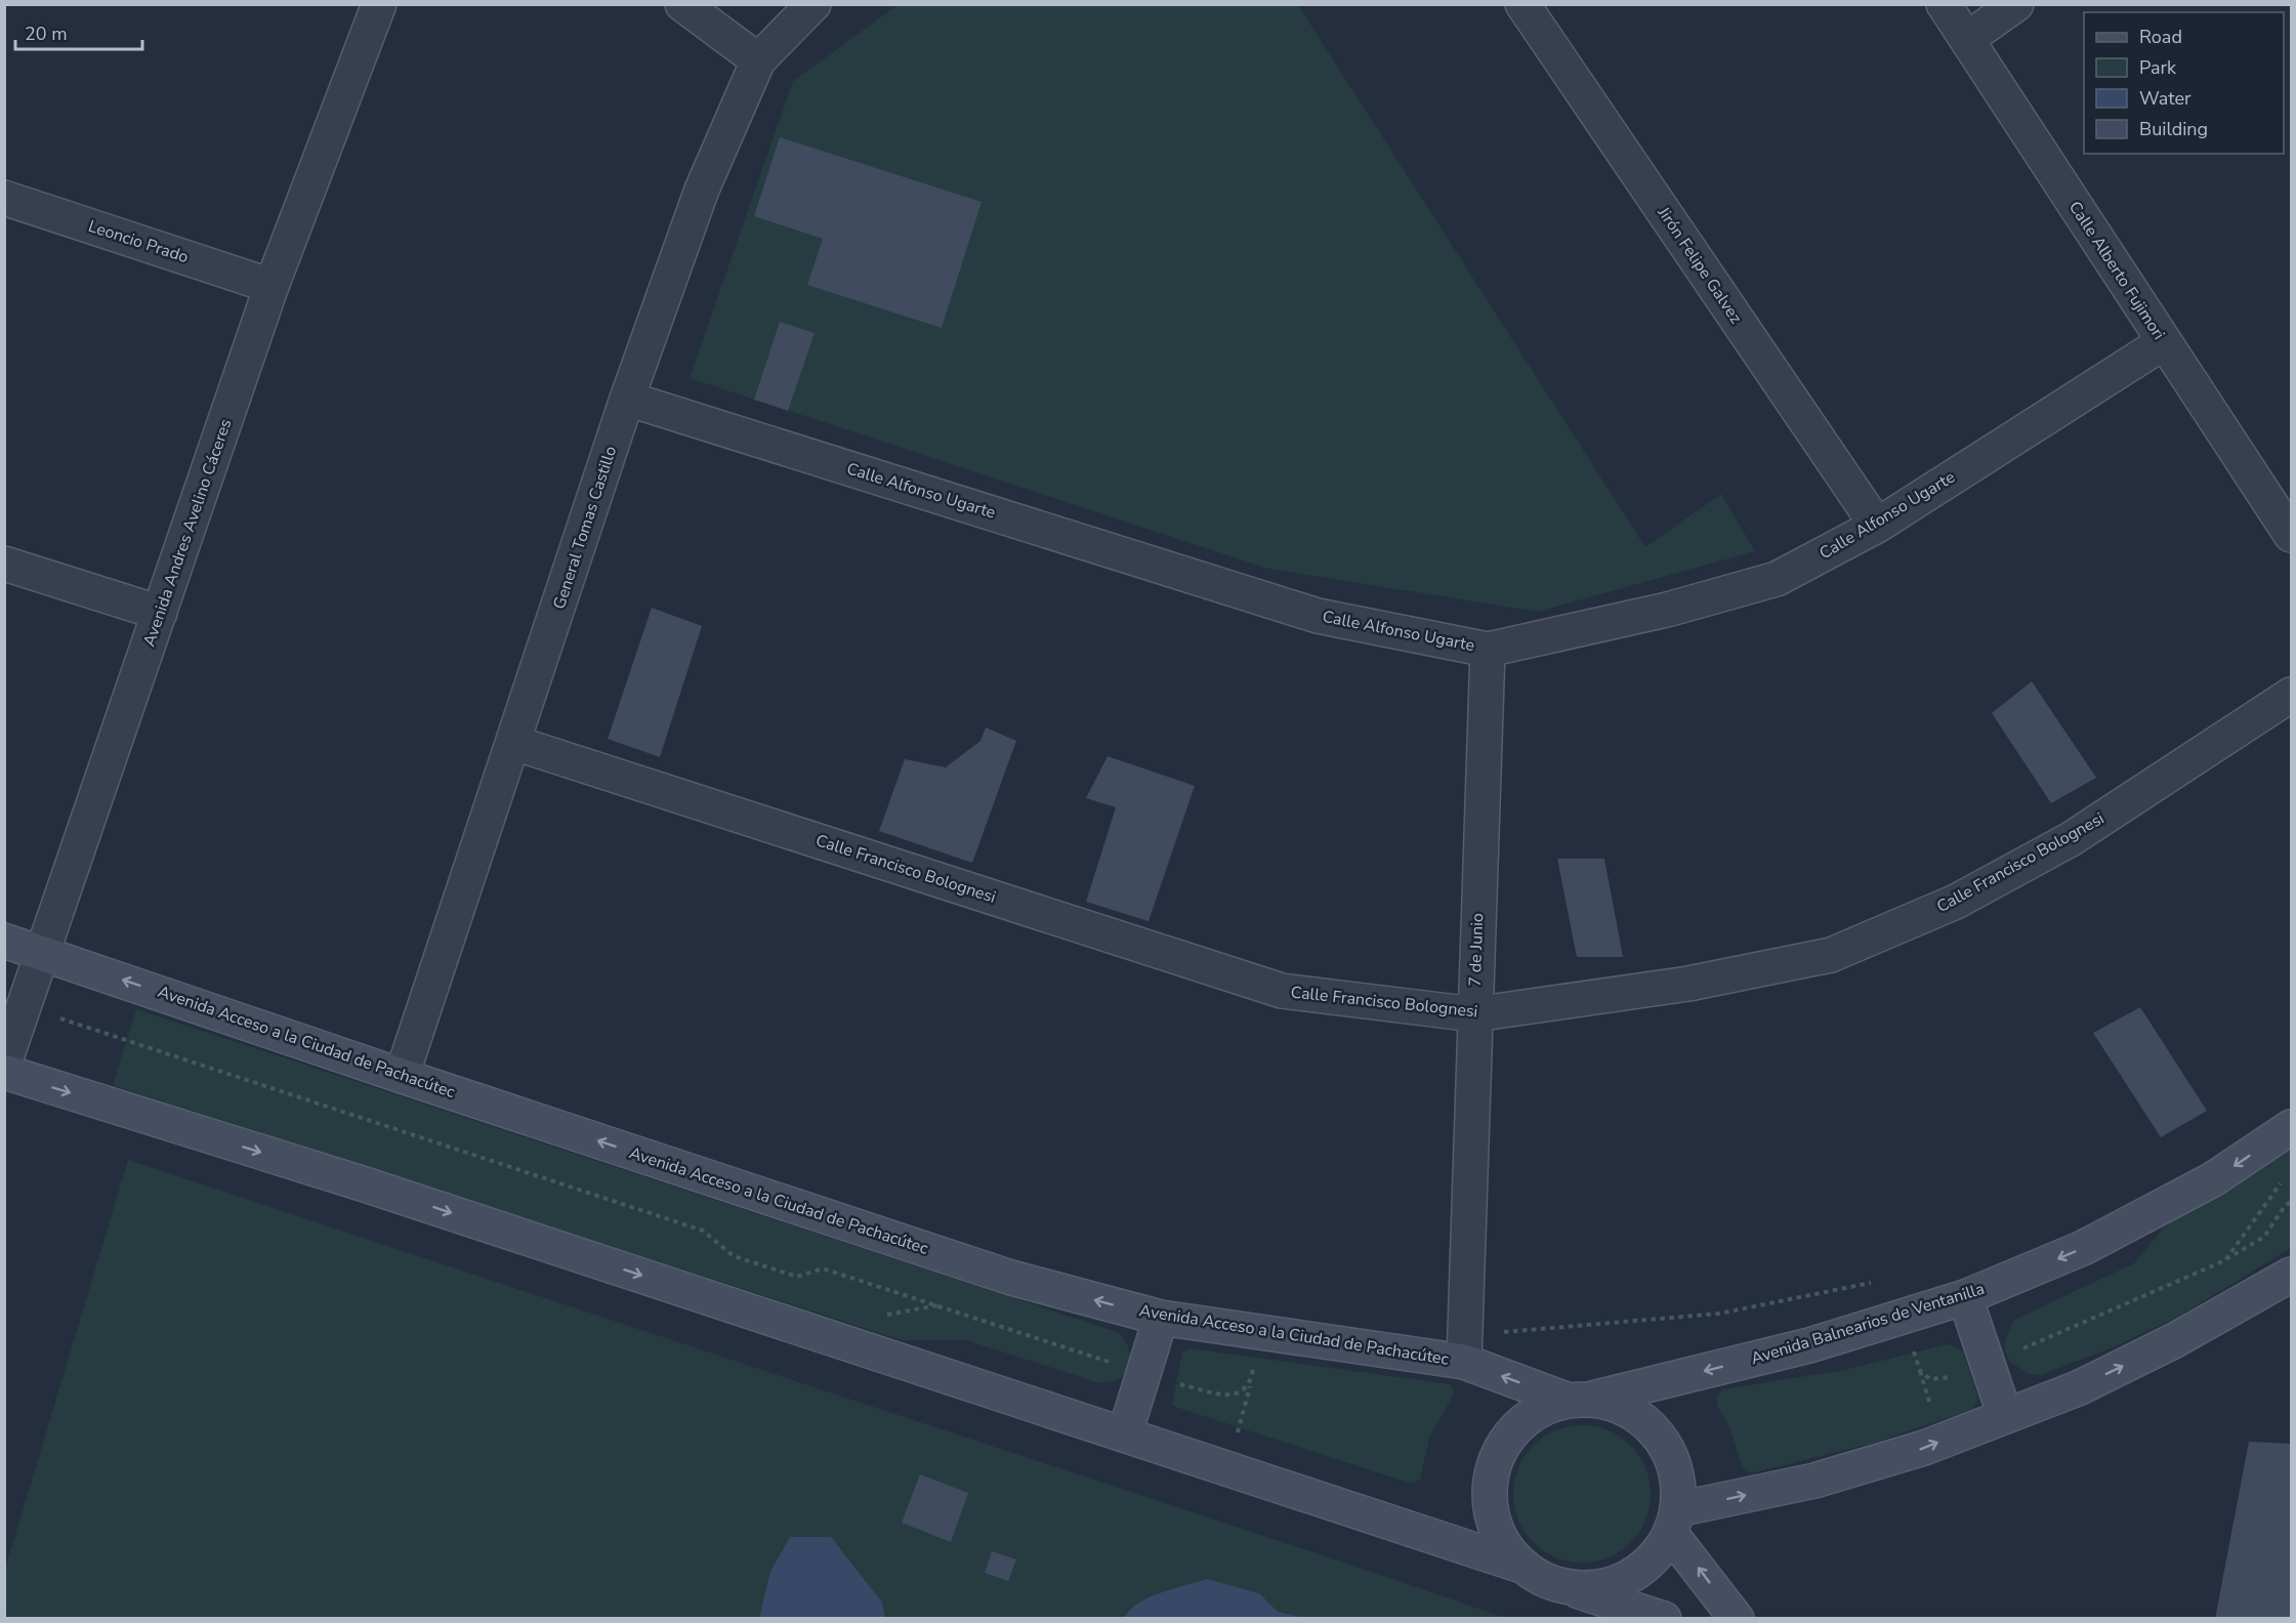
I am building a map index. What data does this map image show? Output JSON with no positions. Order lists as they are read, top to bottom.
{
  "streets": {
    "main road": ["Avenida Acceso a la Ciudad de Pachacútec", "Avenida Balnearios de Ventanilla"],
    "street": [
      "Leoncio Prado",
      "Jirón Felipe Galvez",
      "Calle Alberto Fujimori",
      "Calle Alfonso Ugarte",
      "General Tomas Castillo",
      "Avenida Andres Avelino Cáceres",
      "Calle Francisco Bolognesi",
      "7 de Junio"
    ]
  },
  "crossings": [
    ["Leoncio Prado", "Avenida Andres Avelino Cáceres"],
    ["Jirón Felipe Galvez", "Calle Alfonso Ugarte"],
    ["Calle Alberto Fujimori", "Calle Alfonso Ugarte"],
    ["Calle Alfonso Ugarte", "General Tomas Castillo"],
    ["Calle Alfonso Ugarte", "7 de Junio"],
    ["General Tomas Castillo", "Calle Francisco Bolognesi"],
    ["General Tomas Castillo", "Avenida Acceso a la Ciudad de Pachacútec"],
    ["Avenida Andres Avelino Cáceres", "Avenida Acceso a la Ciudad de Pachacútec"],
    ["Calle Francisco Bolognesi", "7 de Junio"],
    ["7 de Junio", "Avenida Acceso a la Ciudad de Pachacútec"],
    ["Avenida Acceso a la Ciudad de Pachacútec", "Avenida Balnearios de Ventanilla"]
  ],
  "legend": [
    "Road",
    "Park",
    "Water",
    "Building"
  ],
  "scale_bar": "20 m"
}
